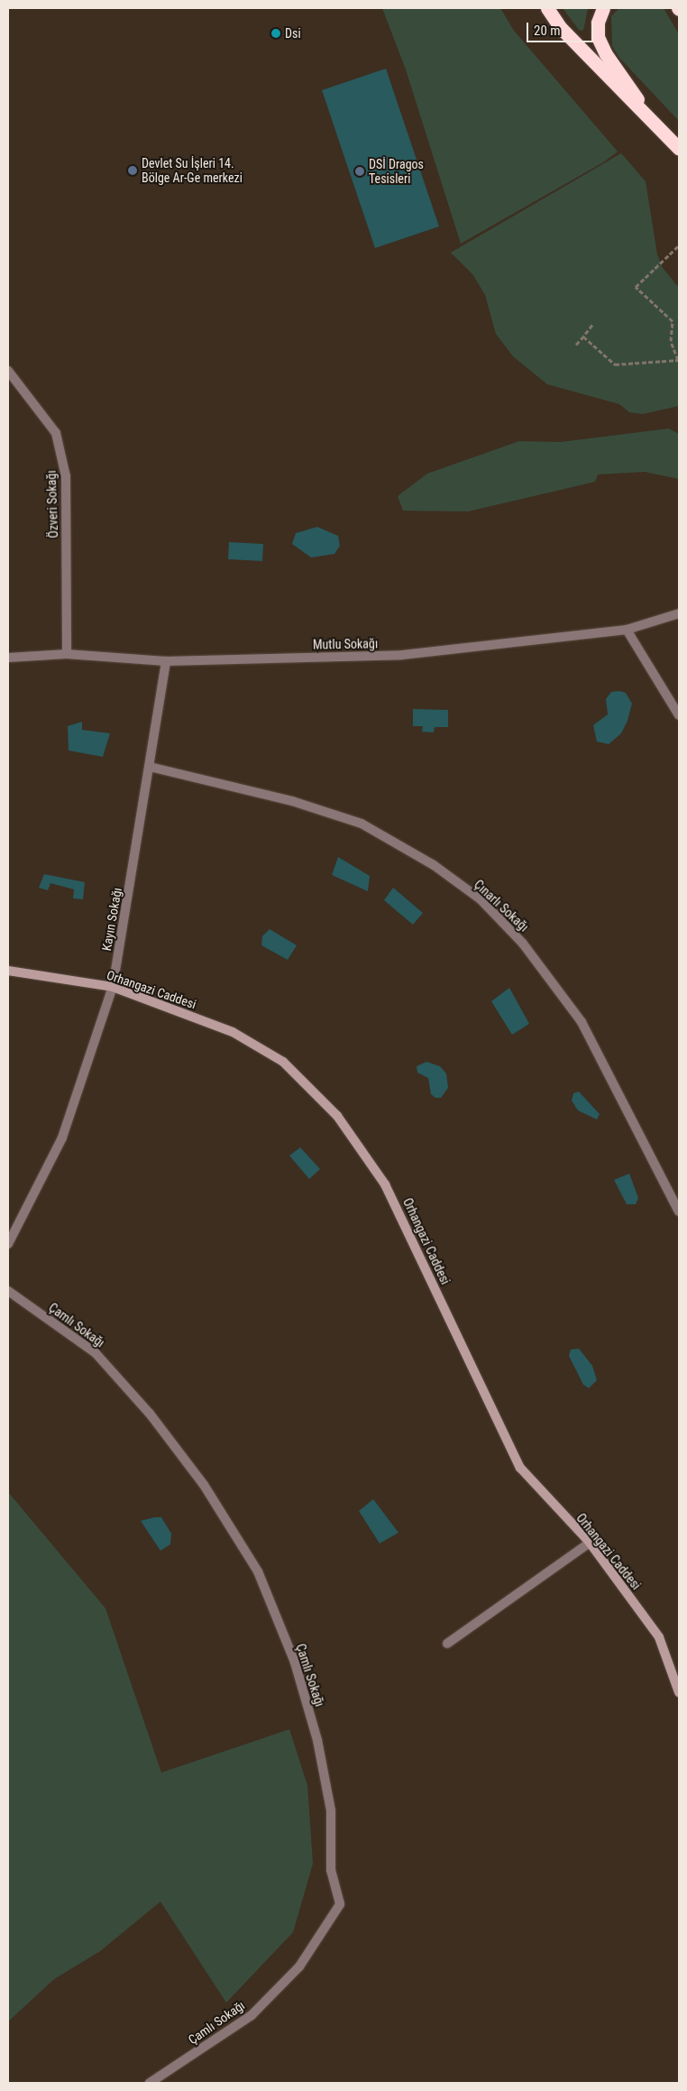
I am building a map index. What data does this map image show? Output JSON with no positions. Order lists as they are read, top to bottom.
{
  "streets": {
    "street": [
      "Özveri Sokağı",
      "Mutlu Sokağı",
      "Çınarlı Sokağı",
      "Kayın Sokağı",
      "Orhangazi Caddesi",
      "Çamlı Sokağı"
    ]
  },
  "crossings": [
    ["Özveri Sokağı", "Mutlu Sokağı"],
    ["Mutlu Sokağı", "Kayın Sokağı"],
    ["Çınarlı Sokağı", "Kayın Sokağı"],
    ["Kayın Sokağı", "Orhangazi Caddesi"]
  ],
  "places": ["Dsi", "Devlet Su İşleri 14. Bölge Ar-Ge merkezi", "DSİ Dragos Tesisleri"],
  "scale_bar": "20 m"
}
